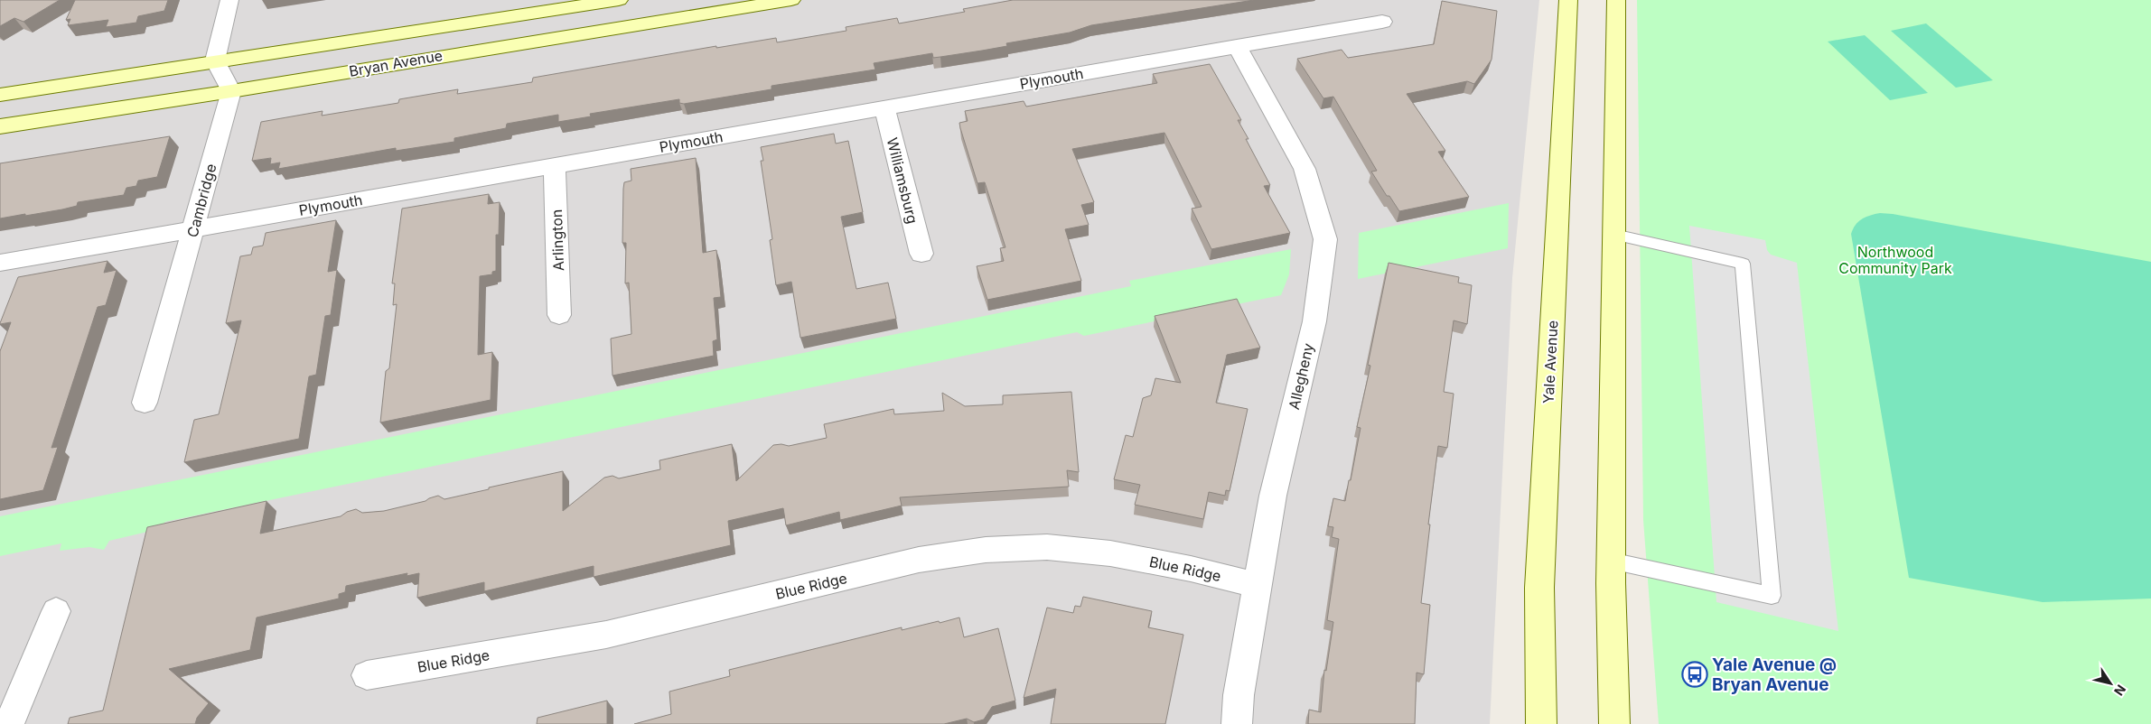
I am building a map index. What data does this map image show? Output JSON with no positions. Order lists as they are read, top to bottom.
{
  "streets": {
    "main road": ["Bryan Avenue", "Yale Avenue"],
    "street": [
      "Plymouth",
      "Williamsburg",
      "Cambridge",
      "Arlington",
      "Allegheny",
      "Blue Ridge"
    ]
  },
  "crossings": [
    ["Bryan Avenue", "Cambridge"],
    ["Plymouth", "Williamsburg"],
    ["Plymouth", "Cambridge"],
    ["Plymouth", "Arlington"],
    ["Plymouth", "Allegheny"],
    ["Allegheny", "Blue Ridge"]
  ],
  "parks": ["Northwood Community Park"],
  "places": {
    "bus stop": ["Yale Avenue @ Bryan Avenue"]
  },
  "north": "bottom right"
}
